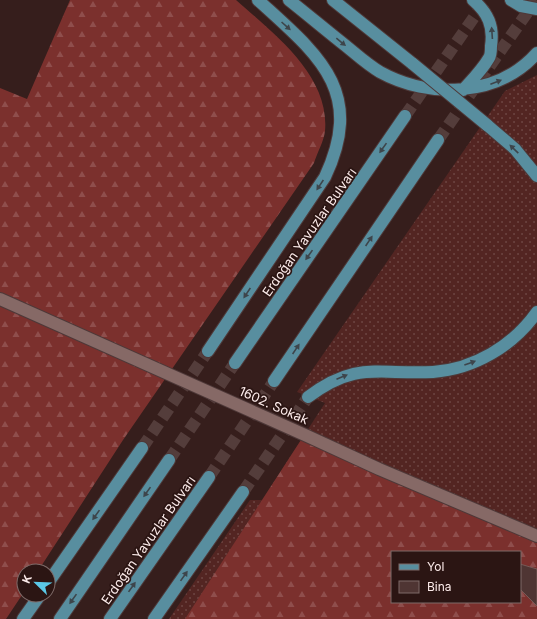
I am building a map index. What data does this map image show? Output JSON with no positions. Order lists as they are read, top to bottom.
{
  "streets": {
    "main road": ["Erdoğan Yavuzlar Bulvarı"],
    "street": ["1602. Sokak"]
  },
  "legend": ["Yol", "Bina"],
  "north": "top left"
}
